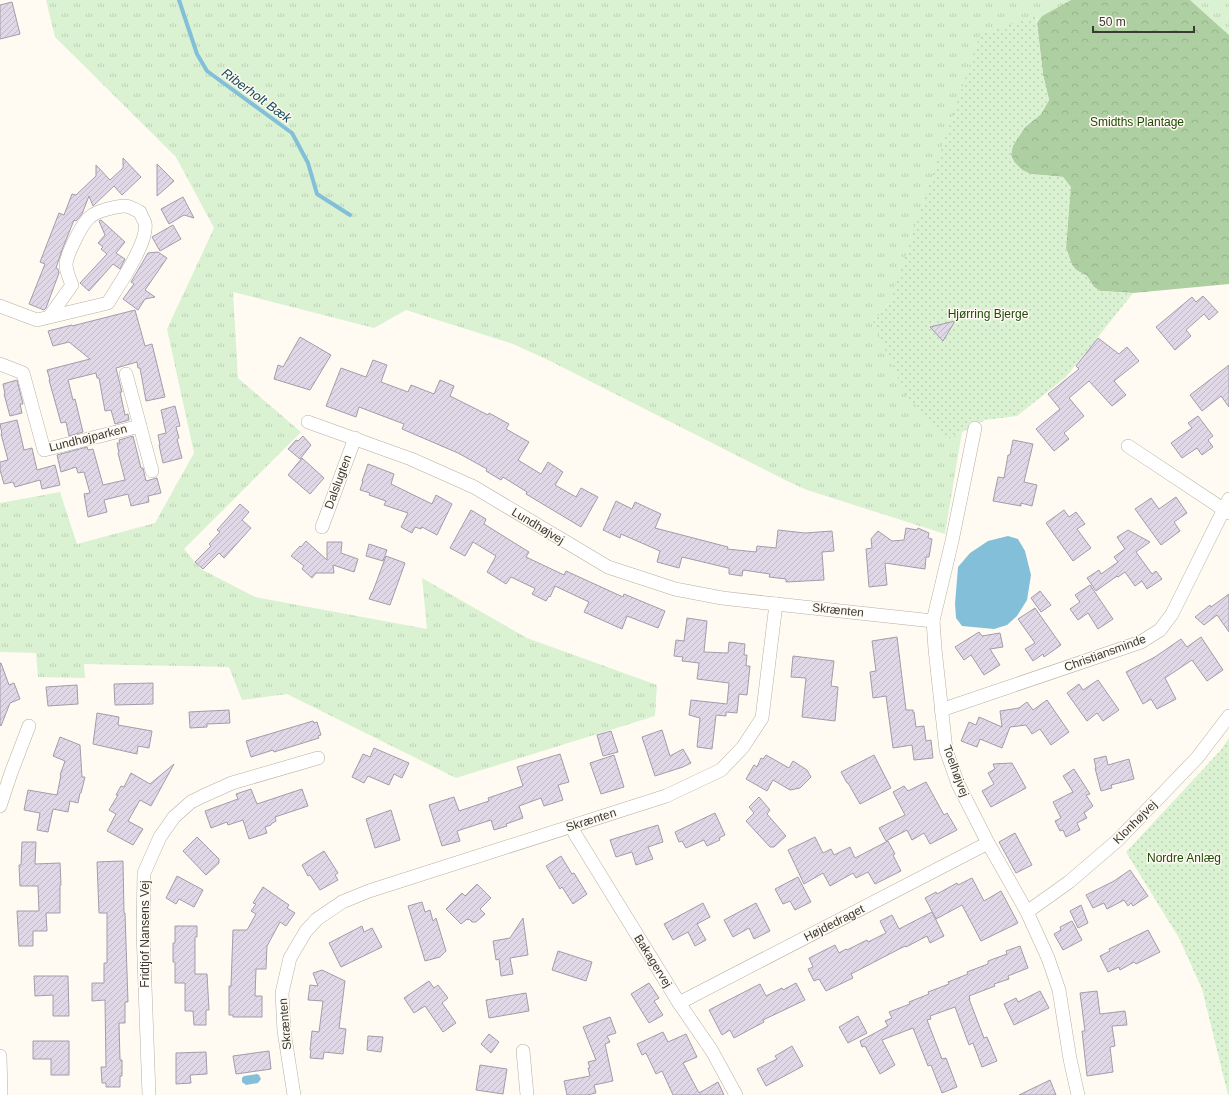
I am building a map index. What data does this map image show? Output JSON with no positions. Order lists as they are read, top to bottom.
{
  "streets": {
    "street": [
      "Lundhøjparken",
      "Dalslugten",
      "Lundhøjvej",
      "Skrænten",
      "Christiansminde",
      "Toelhøjvej",
      "Klonhøjvej",
      "Højdedraget",
      "Fridtjof Nansens Vej",
      "Bakagervej"
    ]
  },
  "crossings": [
    ["Dalslugten", "Lundhøjvej"],
    ["Lundhøjvej", "Skrænten"],
    ["Skrænten", "Toelhøjvej"],
    ["Skrænten", "Bakagervej"],
    ["Christiansminde", "Toelhøjvej"],
    ["Toelhøjvej", "Klonhøjvej"],
    ["Toelhøjvej", "Højdedraget"],
    ["Højdedraget", "Bakagervej"]
  ],
  "water": ["Riberholt Bæk"],
  "parks": ["Smidths Plantage", "Hjørring Bjerge", "Nordre Anlæg"],
  "scale_bar": "50 m"
}
